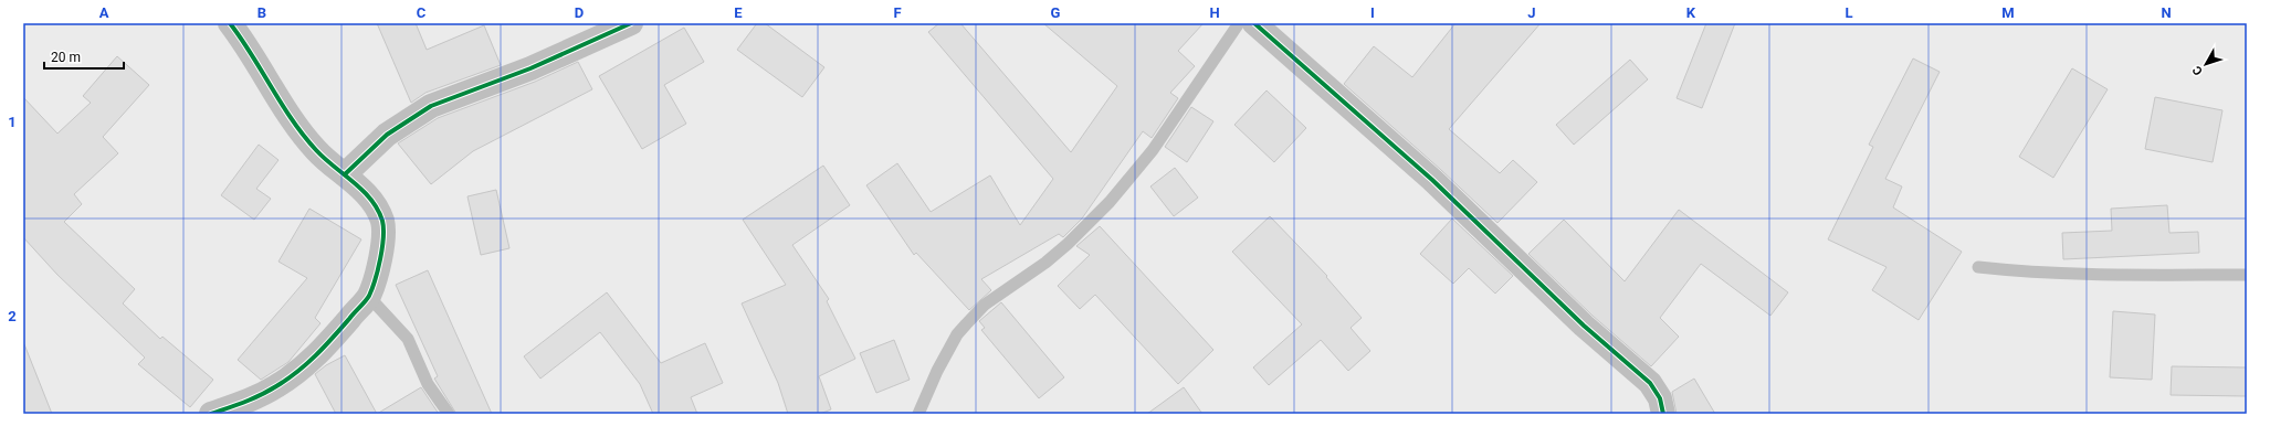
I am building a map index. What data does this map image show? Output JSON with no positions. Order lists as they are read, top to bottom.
{
  "scale_bar": "20 m",
  "north": "bottom left",
  "grid": {
    "columns": [
      "A",
      "B",
      "C",
      "D",
      "E",
      "F",
      "G",
      "H",
      "I",
      "J",
      "K",
      "L",
      "M",
      "N"
    ],
    "rows": ["1", "2"]
  }
}
